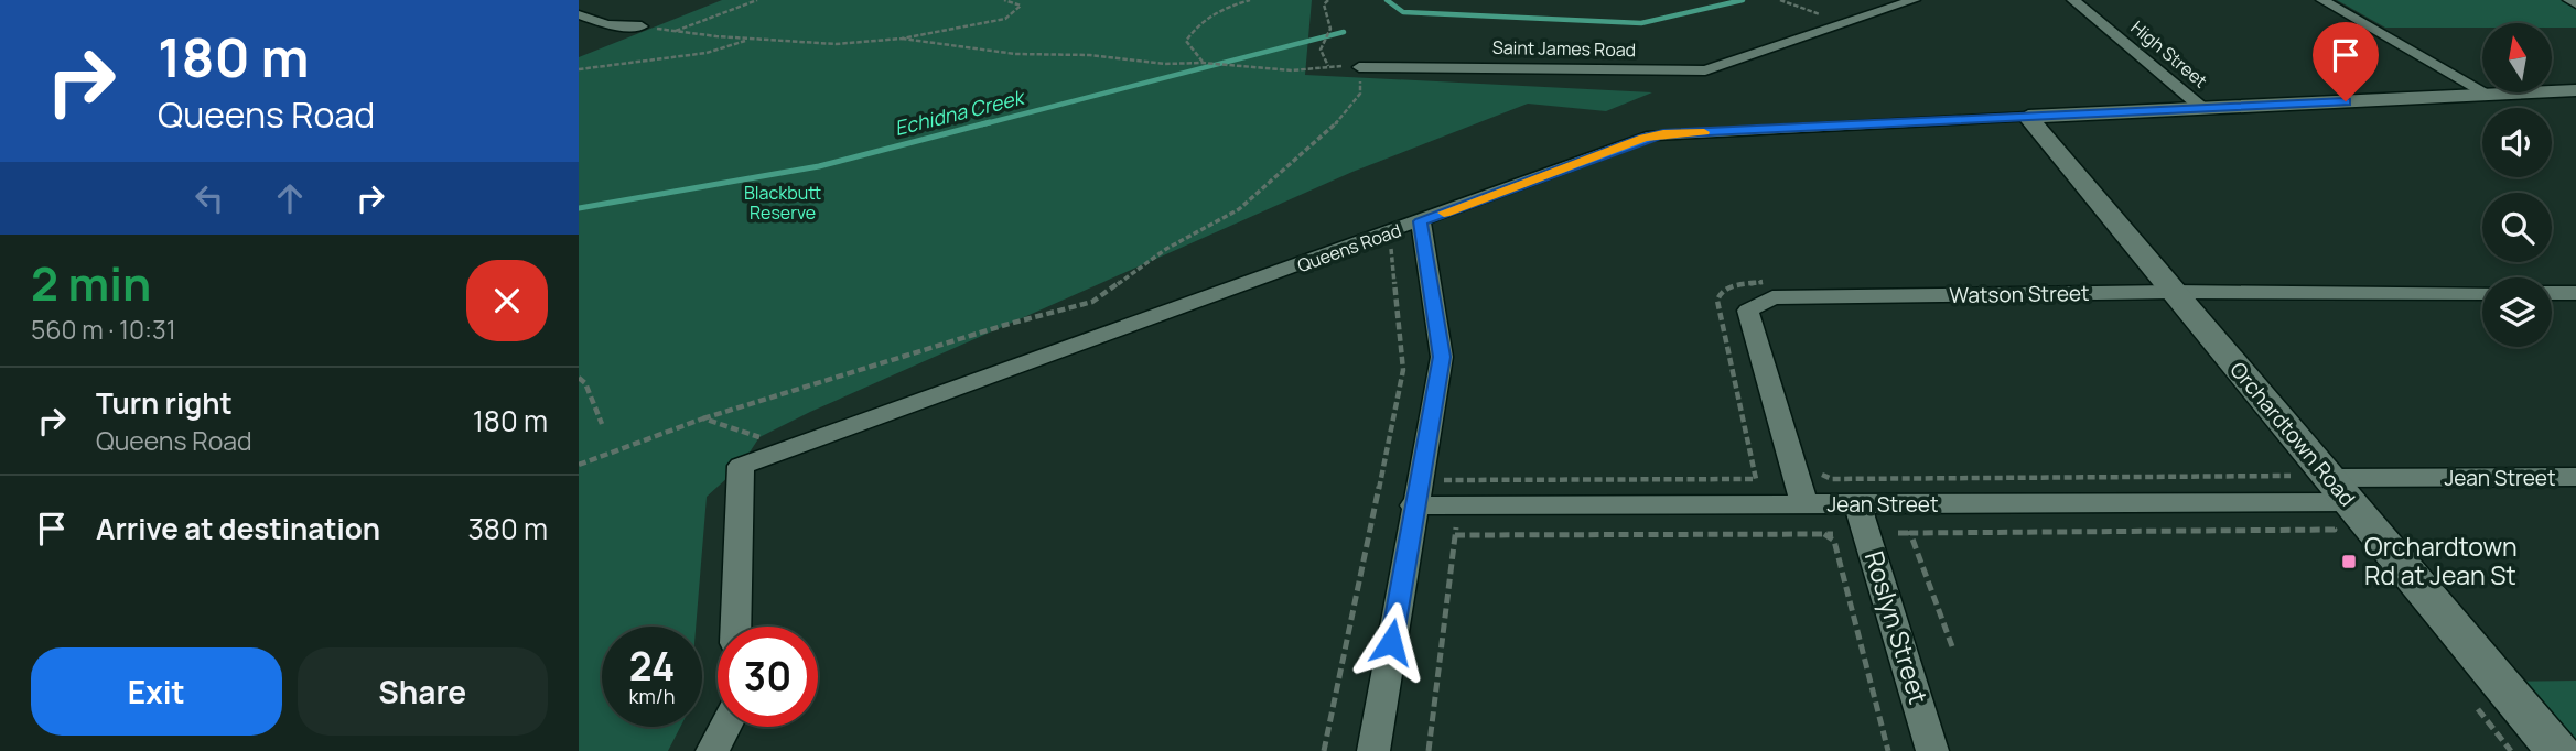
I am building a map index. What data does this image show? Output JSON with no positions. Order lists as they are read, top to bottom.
{
  "streets": {
    "street": [
      "Saint James Road",
      "High Street",
      "Queens Road",
      "Watson Street",
      "Orchardtown Road",
      "Jean Street",
      "Roslyn Street"
    ]
  },
  "crossings": [
    ["High Street", "Queens Road"],
    ["Queens Road", "Orchardtown Road"],
    ["Watson Street", "Orchardtown Road"],
    ["Watson Street", "Jean Street"],
    ["Orchardtown Road", "Jean Street"],
    ["Jean Street", "Roslyn Street"]
  ],
  "water": ["Echidna Creek"],
  "parks": ["Blackbutt Reserve"],
  "places": {
    "transit": ["Orchardtown Rd at Jean St"]
  },
  "north": "top",
  "page": {
    "turn": ["180 m", "Queens Road"],
    "heading": ["2 min", "560 m · 10:31"],
    "list": [
      {
        "name": "Turn right",
        "note": "Queens Road",
        "value": "180 m"
      },
      {
        "name": "Arrive at destination",
        "value": "380 m"
      }
    ],
    "speed": "24 km/h",
    "limit": "30",
    "buttons": ["Exit", "Share"]
  }
}
